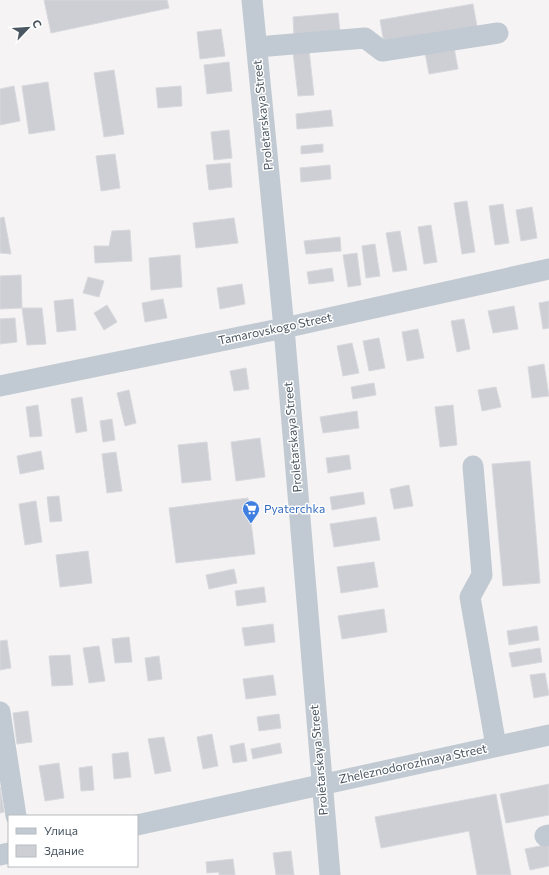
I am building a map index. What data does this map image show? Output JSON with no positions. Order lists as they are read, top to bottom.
{
  "streets": {
    "street": ["Proletarskaya Street", "Tamarovskogo Street", "Zheleznodorozhnaya Street"]
  },
  "crossings": [
    ["Proletarskaya Street", "Tamarovskogo Street"],
    ["Proletarskaya Street", "Zheleznodorozhnaya Street"]
  ],
  "places": {
    "supermarket": ["Pyaterchka"]
  },
  "legend": ["Улица", "Здание"],
  "north": "top right"
}
